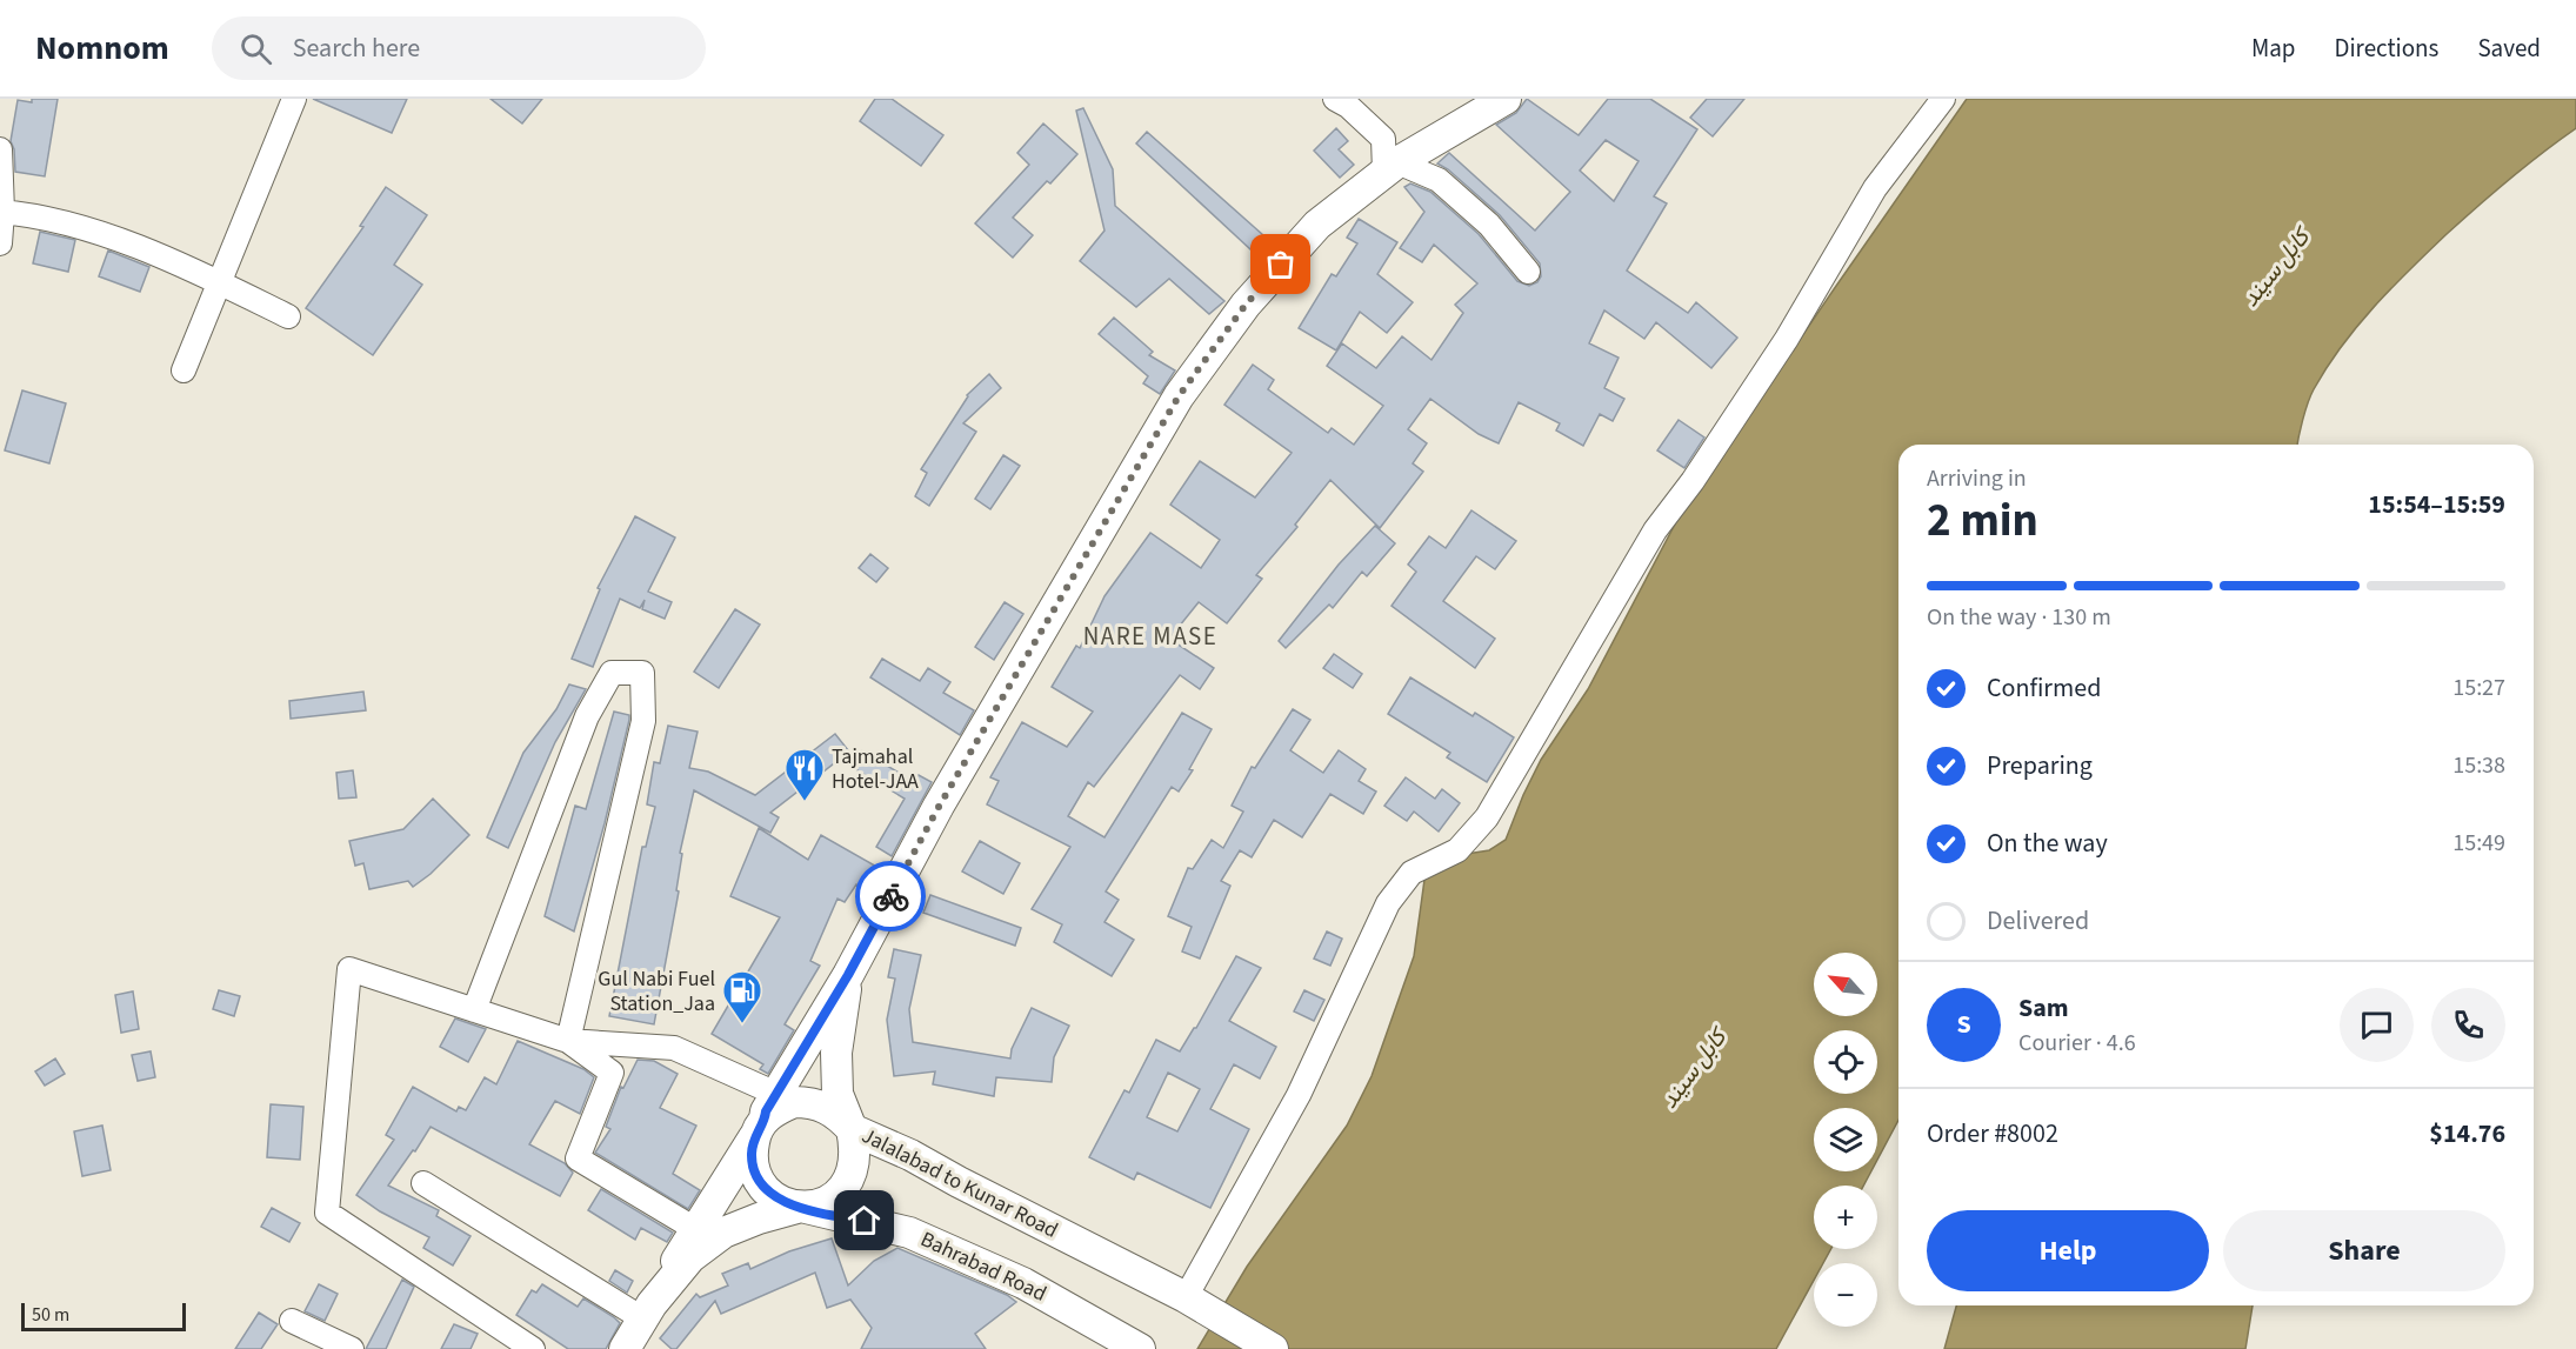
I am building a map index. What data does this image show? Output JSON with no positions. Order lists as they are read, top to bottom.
{
  "streets": {
    "main road": ["Jalalabad to Kunar Road", "Bahrabad Road"]
  },
  "crossings": [
    ["Jalalabad to Kunar Road", "Bahrabad Road"]
  ],
  "districts": ["NARE MASE"],
  "water": ["کابل سيند"],
  "places": {
    "restaurant": ["Tajmahal Hotel-JAA"],
    "fuel station": ["Gul Nabi Fuel Station_Jaa"]
  },
  "scale_bar": "50 m",
  "north": "top left",
  "page": {
    "header": "Nomnom",
    "search": "Search here",
    "nav": ["Map", "Directions", "Saved"],
    "heading": ["2 min", "Arriving in", "15:54–15:59"],
    "panel": [
      "Sam",
      "Courier · 4.6",
      "Order #8002",
      "$14.76"
    ],
    "bar": "On the way · 130 m",
    "list": [
      ["Confirmed", "15:27"],
      ["Preparing", "15:38"],
      ["On the way", "15:49"],
      "Delivered"
    ],
    "map_buttons": ["+", "−"],
    "round": "S",
    "buttons": ["Help", "Share"],
    "scale": "50 m"
  }
}
